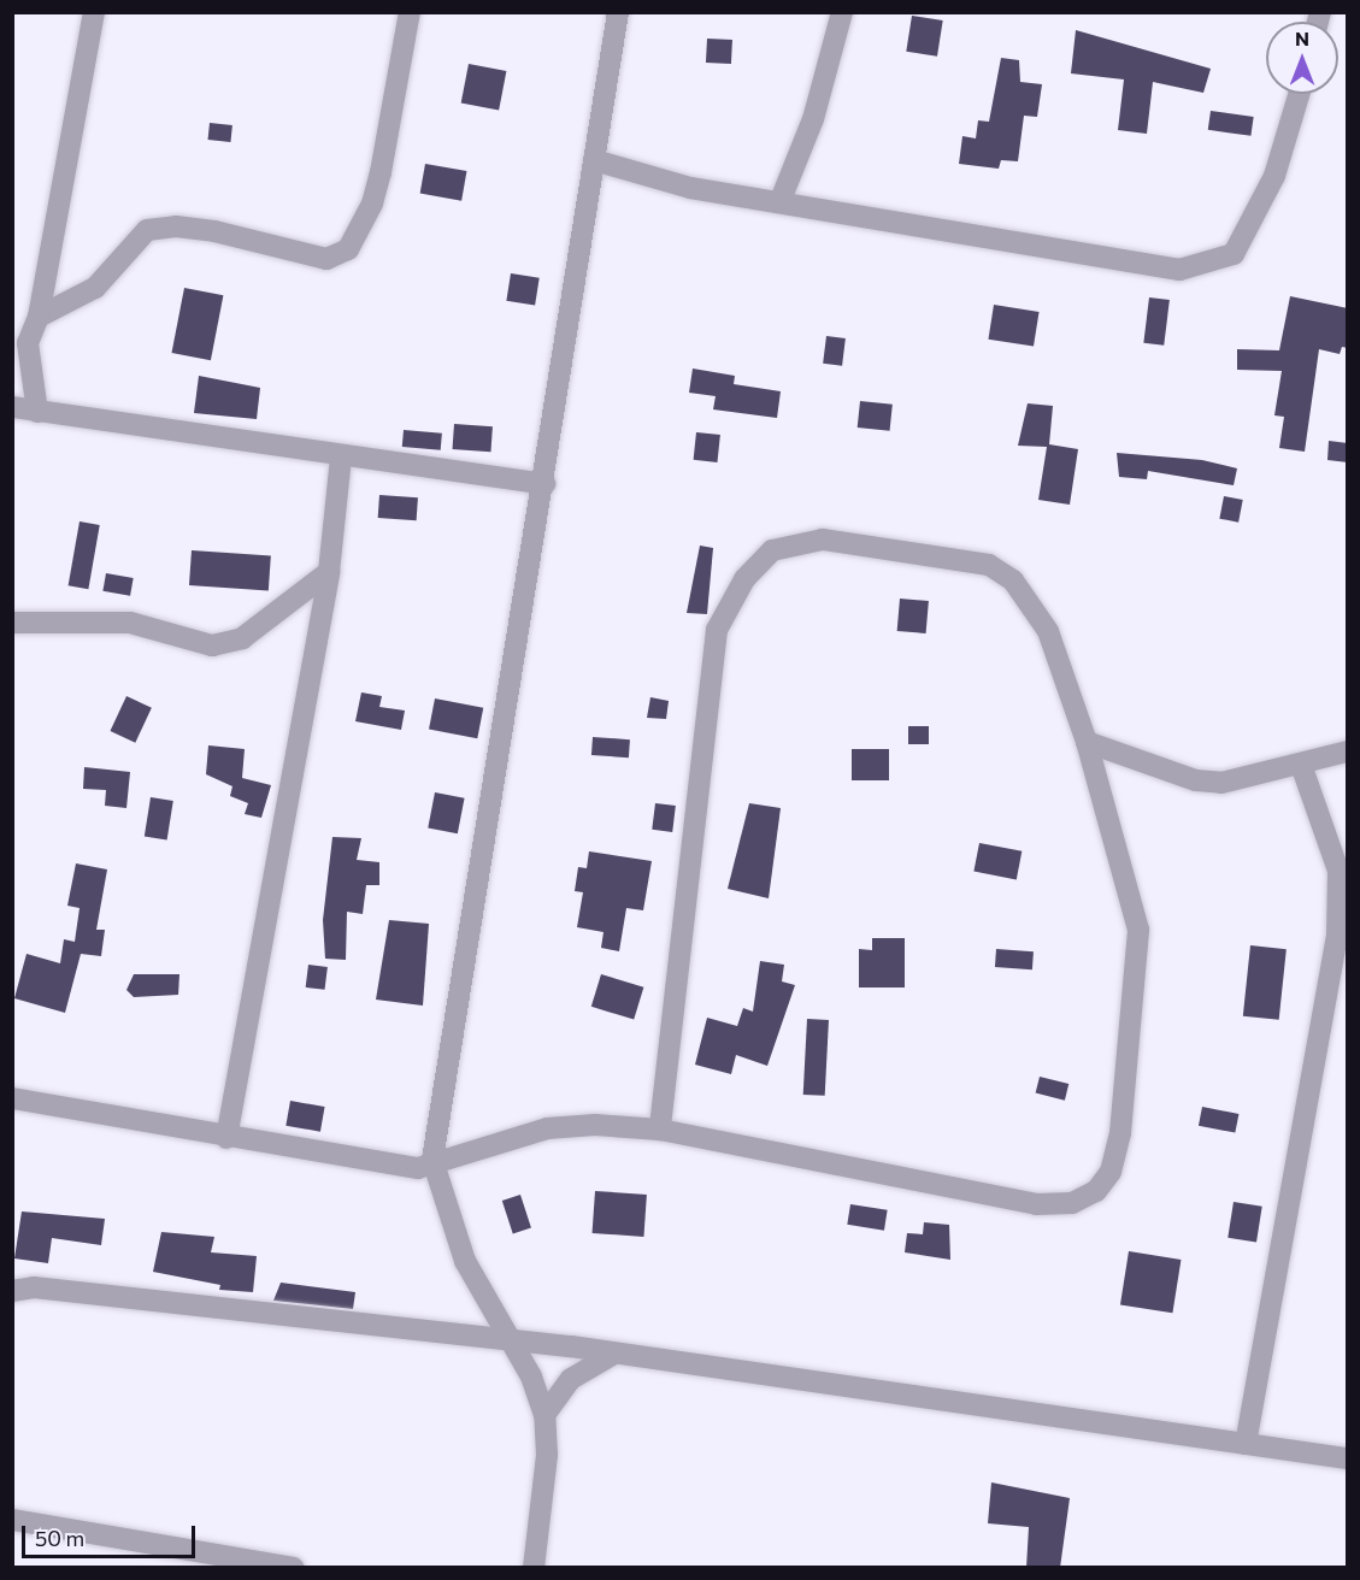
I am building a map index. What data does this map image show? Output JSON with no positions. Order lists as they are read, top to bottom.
{
  "scale_bar": "50 m",
  "north": "top"
}
